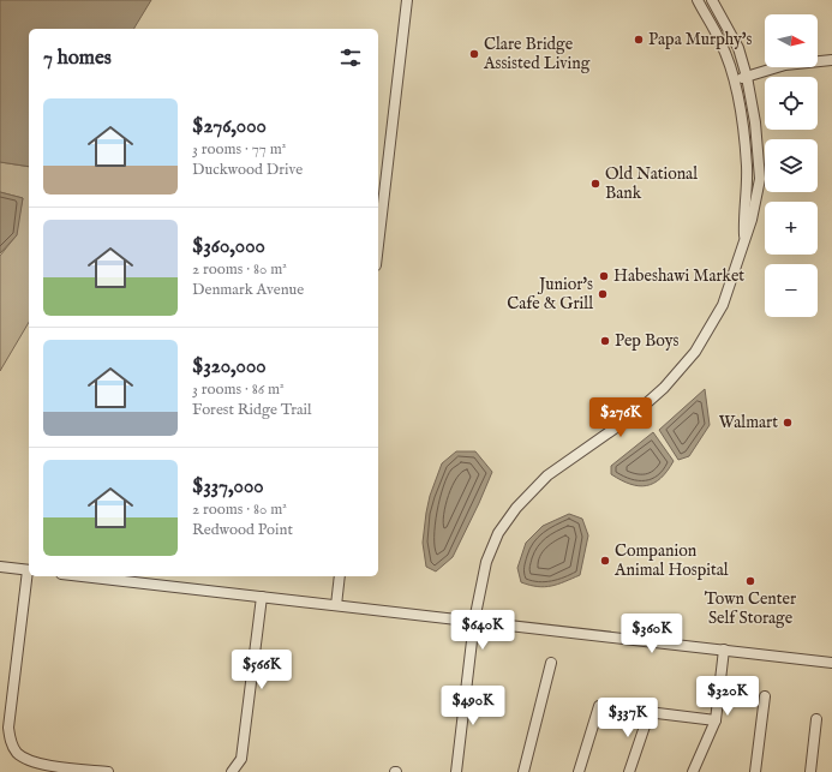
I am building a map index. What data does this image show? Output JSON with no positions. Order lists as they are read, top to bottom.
{
  "places": [
    "Papa Murphy's",
    "Clare Bridge Assisted Living",
    "Old National Bank",
    "Habeshawi Market",
    "Junior's Cafe & Grill",
    "Pep Boys",
    "Walmart",
    "Companion Animal Hospital",
    "Town Center Self Storage"
  ],
  "north": "right",
  "page": {
    "map_buttons": ["+", "−"],
    "heading": "7 homes",
    "list": [
      {
        "name": "$276,000",
        "note": "3 rooms · 77 m² · Duckwood Drive"
      },
      {
        "name": "$360,000",
        "note": "2 rooms · 80 m² · Denmark Avenue"
      },
      {
        "name": "$320,000",
        "note": "3 rooms · 86 m² · Forest Ridge Trail"
      },
      {
        "name": "$337,000",
        "note": "2 rooms · 80 m² · Redwood Point"
      }
    ],
    "price": [
      "$276K",
      "$640K",
      "$360K",
      "$566K",
      "$320K",
      "$490K",
      "$337K"
    ]
  }
}
